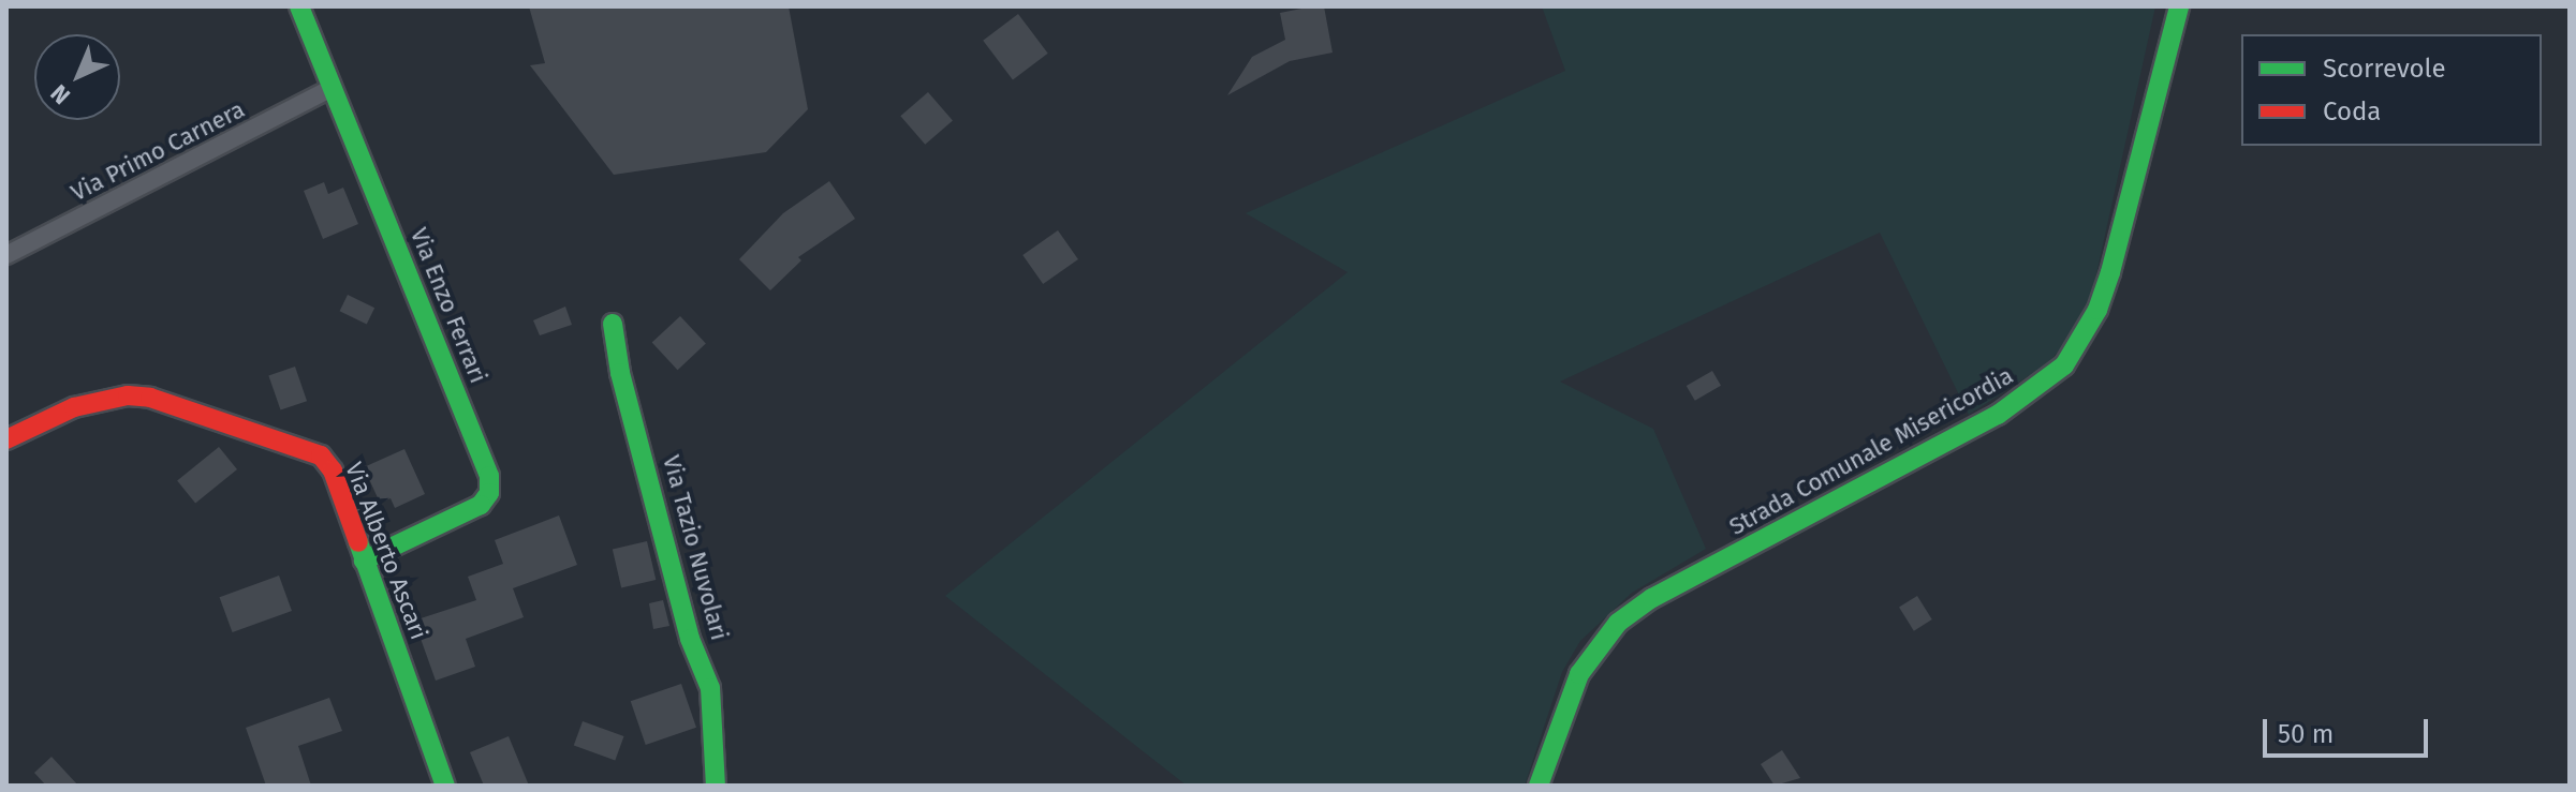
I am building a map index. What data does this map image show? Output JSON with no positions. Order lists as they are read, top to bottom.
{
  "streets": {
    "street": [
      "Via Primo Carnera",
      "Via Enzo Ferrari",
      "Strada Comunale Misericordia",
      "Via Tazio Nuvolari",
      "Via Alberto Ascari"
    ]
  },
  "crossings": [
    ["Via Primo Carnera", "Via Enzo Ferrari"],
    ["Via Enzo Ferrari", "Via Alberto Ascari"]
  ],
  "legend": ["Scorrevole", "Coda"],
  "scale_bar": "50 m",
  "north": "bottom left"
}
